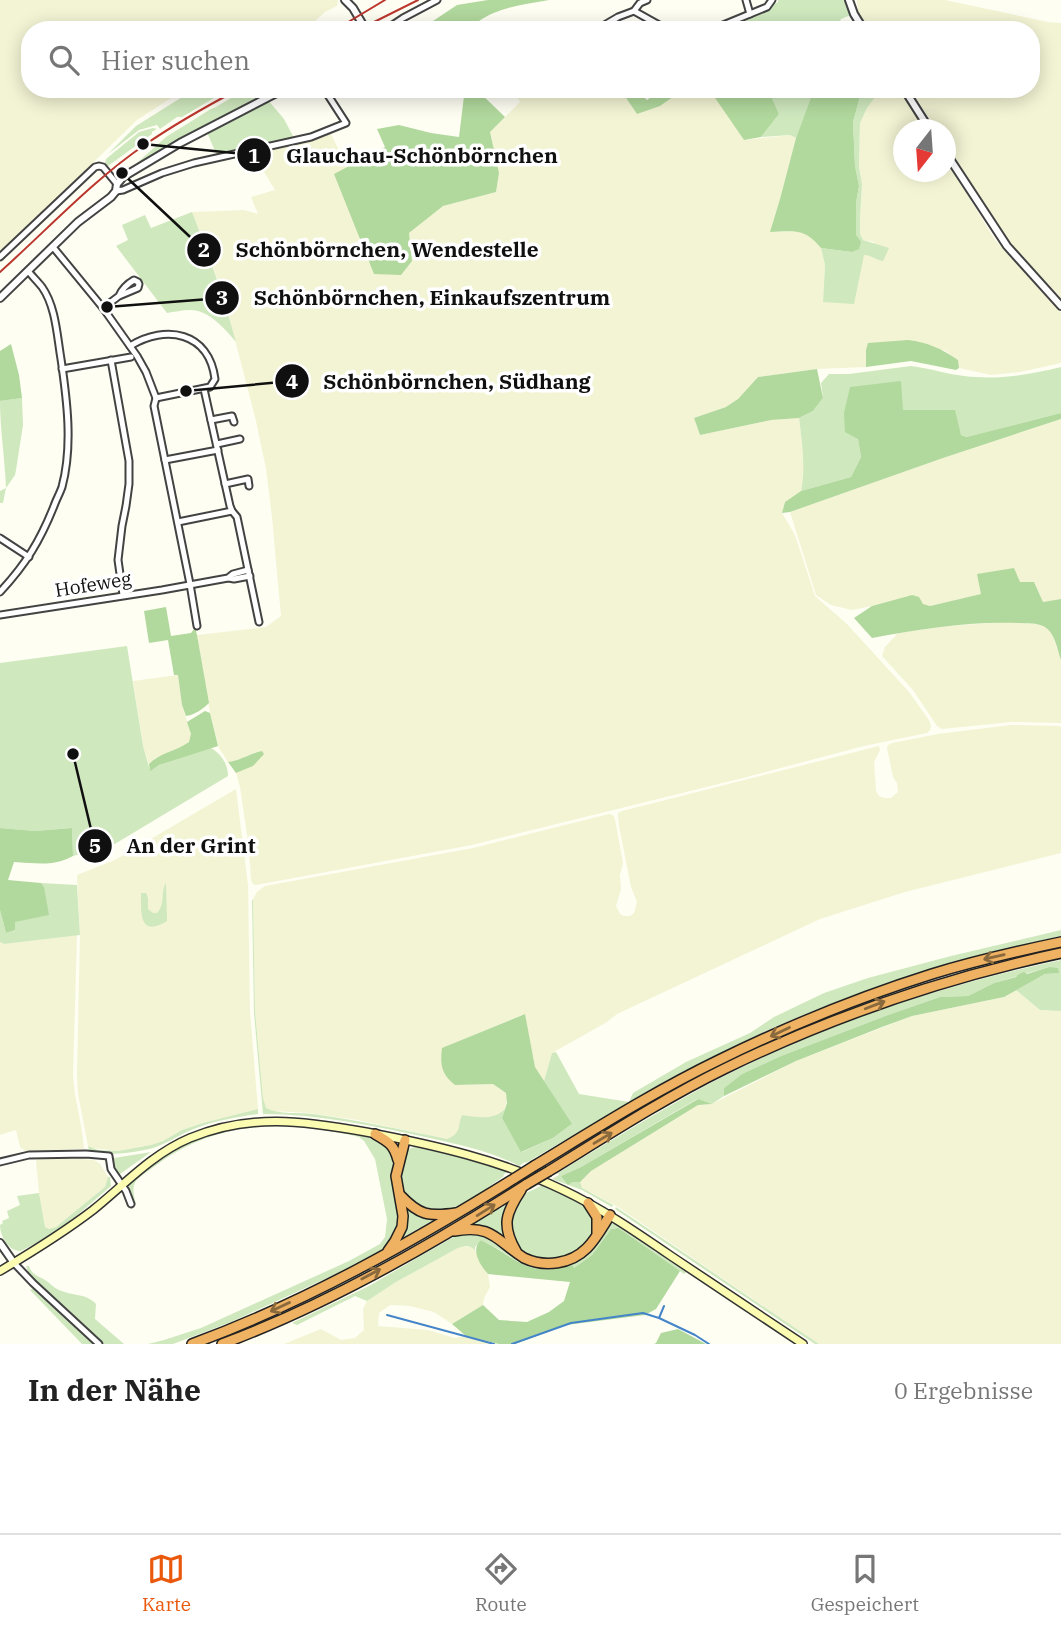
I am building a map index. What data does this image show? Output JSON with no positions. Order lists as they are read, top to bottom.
{
  "streets": {
    "street": ["Hofeweg"]
  },
  "places": [
    "Glauchau-Schönbörnchen",
    "Schönbörnchen, Wendestelle",
    "Schönbörnchen, Einkaufszentrum",
    "Schönbörnchen, Südhang",
    "An der Grint"
  ],
  "north": "bottom",
  "page": {
    "search": "Hier suchen",
    "heading": ["In der Nähe", "0 Ergebnisse"],
    "nav": ["Karte", "Route", "Gespeichert"]
  }
}
